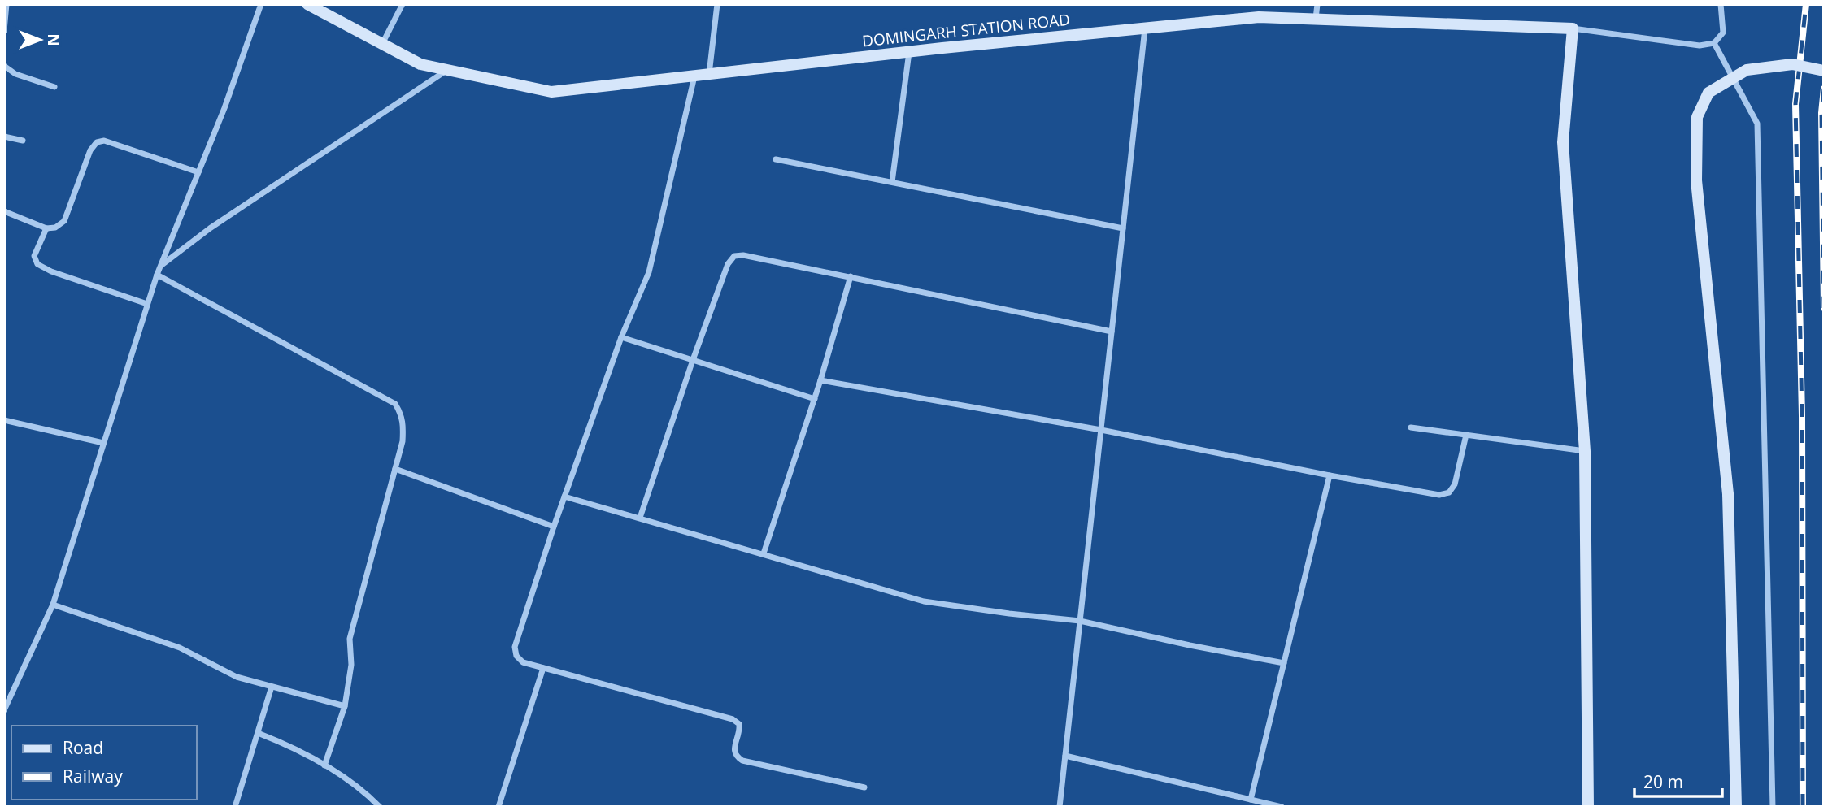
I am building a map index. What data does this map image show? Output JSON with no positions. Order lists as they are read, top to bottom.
{
  "streets": {
    "street": ["DOMINGARH STATION ROAD"]
  },
  "legend": ["Road", "Railway"],
  "scale_bar": "20 m",
  "north": "right"
}
